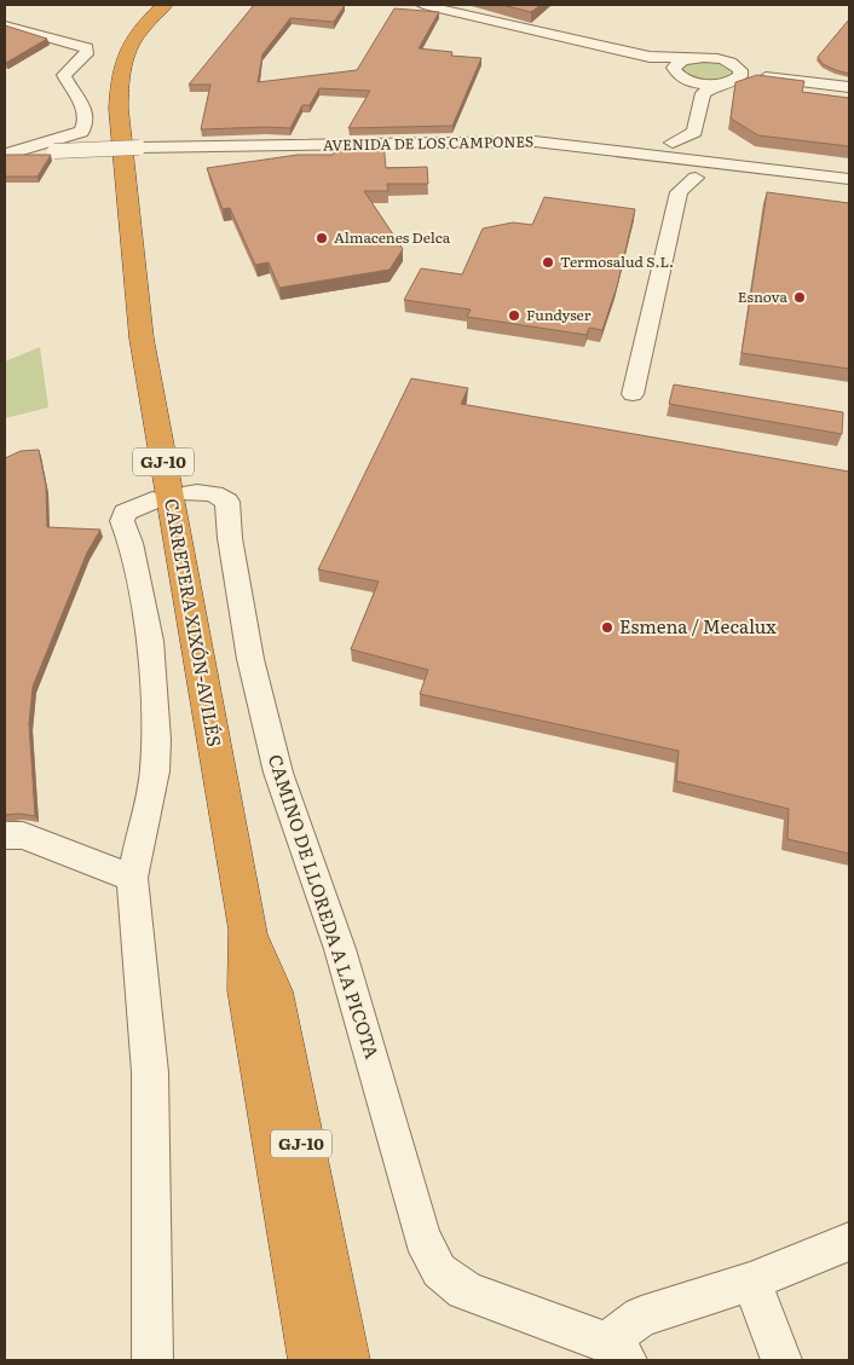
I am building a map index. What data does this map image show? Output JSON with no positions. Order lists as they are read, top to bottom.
{
  "streets": {
    "highway": ["GJ-10", "CARRETERA XIXÓN-AVILÉS"],
    "street": ["AVENIDA DE LOS CAMPONES", "CAMINO DE LLOREDA A LA PICOTA"]
  },
  "crossings": [
    ["GJ-10", "CARRETERA XIXÓN-AVILÉS"]
  ],
  "places": [
    "Almacenes Delca",
    "Termosalud S.L.",
    "Esnova",
    "Fundyser",
    "Esmena / Mecalux"
  ]
}
